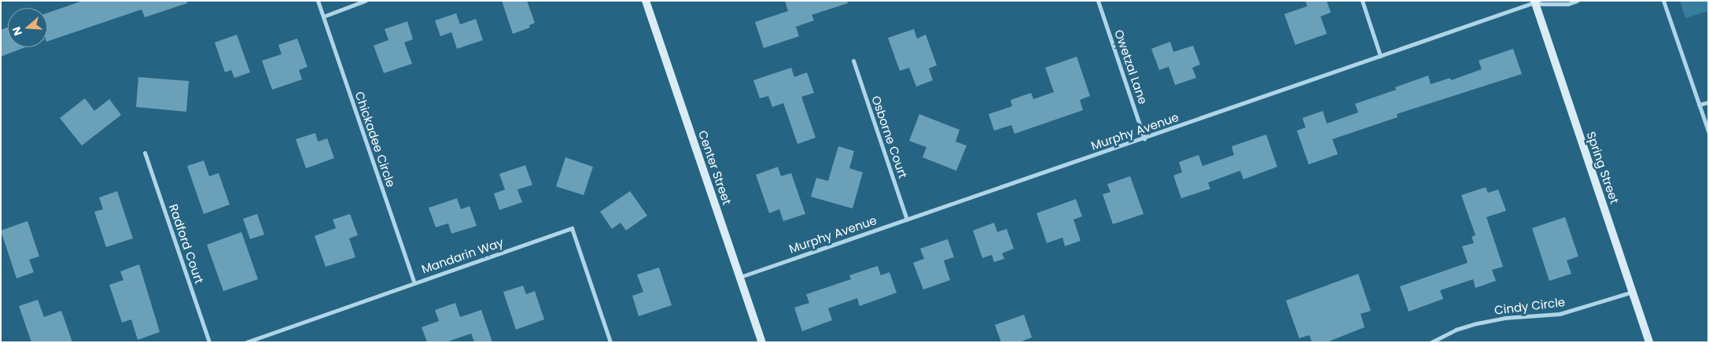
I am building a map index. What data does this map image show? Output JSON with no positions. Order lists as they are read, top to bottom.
{
  "streets": {
    "main road": ["Center Street", "Spring Street"],
    "street": [
      "Owetzal Lane",
      "Murphy Avenue",
      "Osborne Court",
      "Chickadee Circle",
      "Radford Court",
      "Mandarin Way",
      "Cindy Circle"
    ]
  },
  "crossings": [
    ["Owetzal Lane", "Murphy Avenue"],
    ["Murphy Avenue", "Osborne Court"],
    ["Murphy Avenue", "Center Street"],
    ["Murphy Avenue", "Spring Street"],
    ["Chickadee Circle", "Mandarin Way"],
    ["Spring Street", "Cindy Circle"]
  ],
  "north": "left"
}
